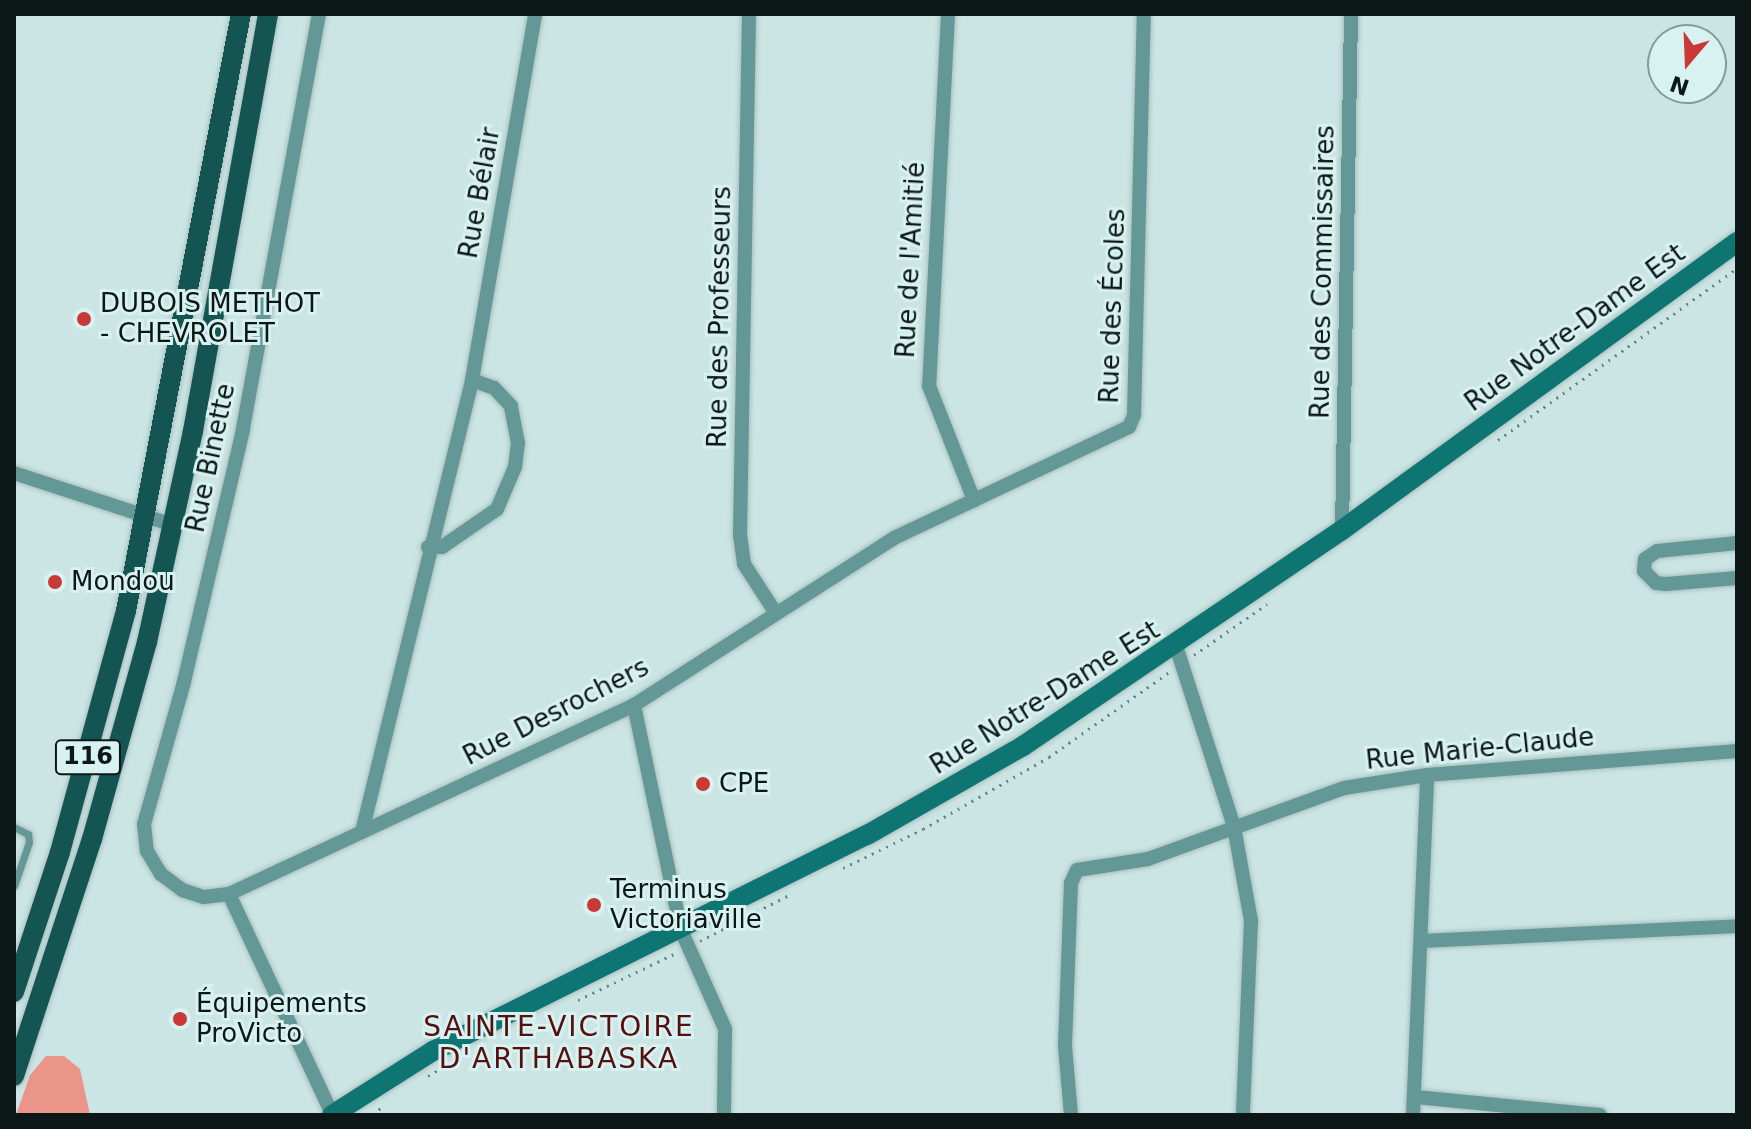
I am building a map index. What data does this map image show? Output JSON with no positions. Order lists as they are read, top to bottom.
{
  "streets": {
    "main road": ["116"],
    "street": [
      "Rue Bélair",
      "Rue de l'Amitié",
      "Rue des Commissaires",
      "Rue des Écoles",
      "Rue des Professeurs",
      "Rue Notre-Dame Est",
      "Rue Binette",
      "Rue Desrochers",
      "Rue Marie-Claude"
    ]
  },
  "crossings": [
    ["Rue Bélair", "Rue Desrochers"],
    ["Rue de l'Amitié", "Rue des Écoles"],
    ["Rue de l'Amitié", "Rue Desrochers"],
    ["Rue des Commissaires", "Rue Notre-Dame Est"],
    ["Rue des Écoles", "Rue Desrochers"],
    ["Rue des Professeurs", "Rue Desrochers"],
    ["Rue Binette", "Rue Desrochers"]
  ],
  "districts": ["SAINTE-VICTOIRE D'ARTHABASKA"],
  "places": [
    "DUBOIS METHOT - CHEVROLET",
    "Mondou",
    "CPE",
    "Terminus Victoriaville",
    "Équipements ProVicto"
  ],
  "north": "bottom"
}
